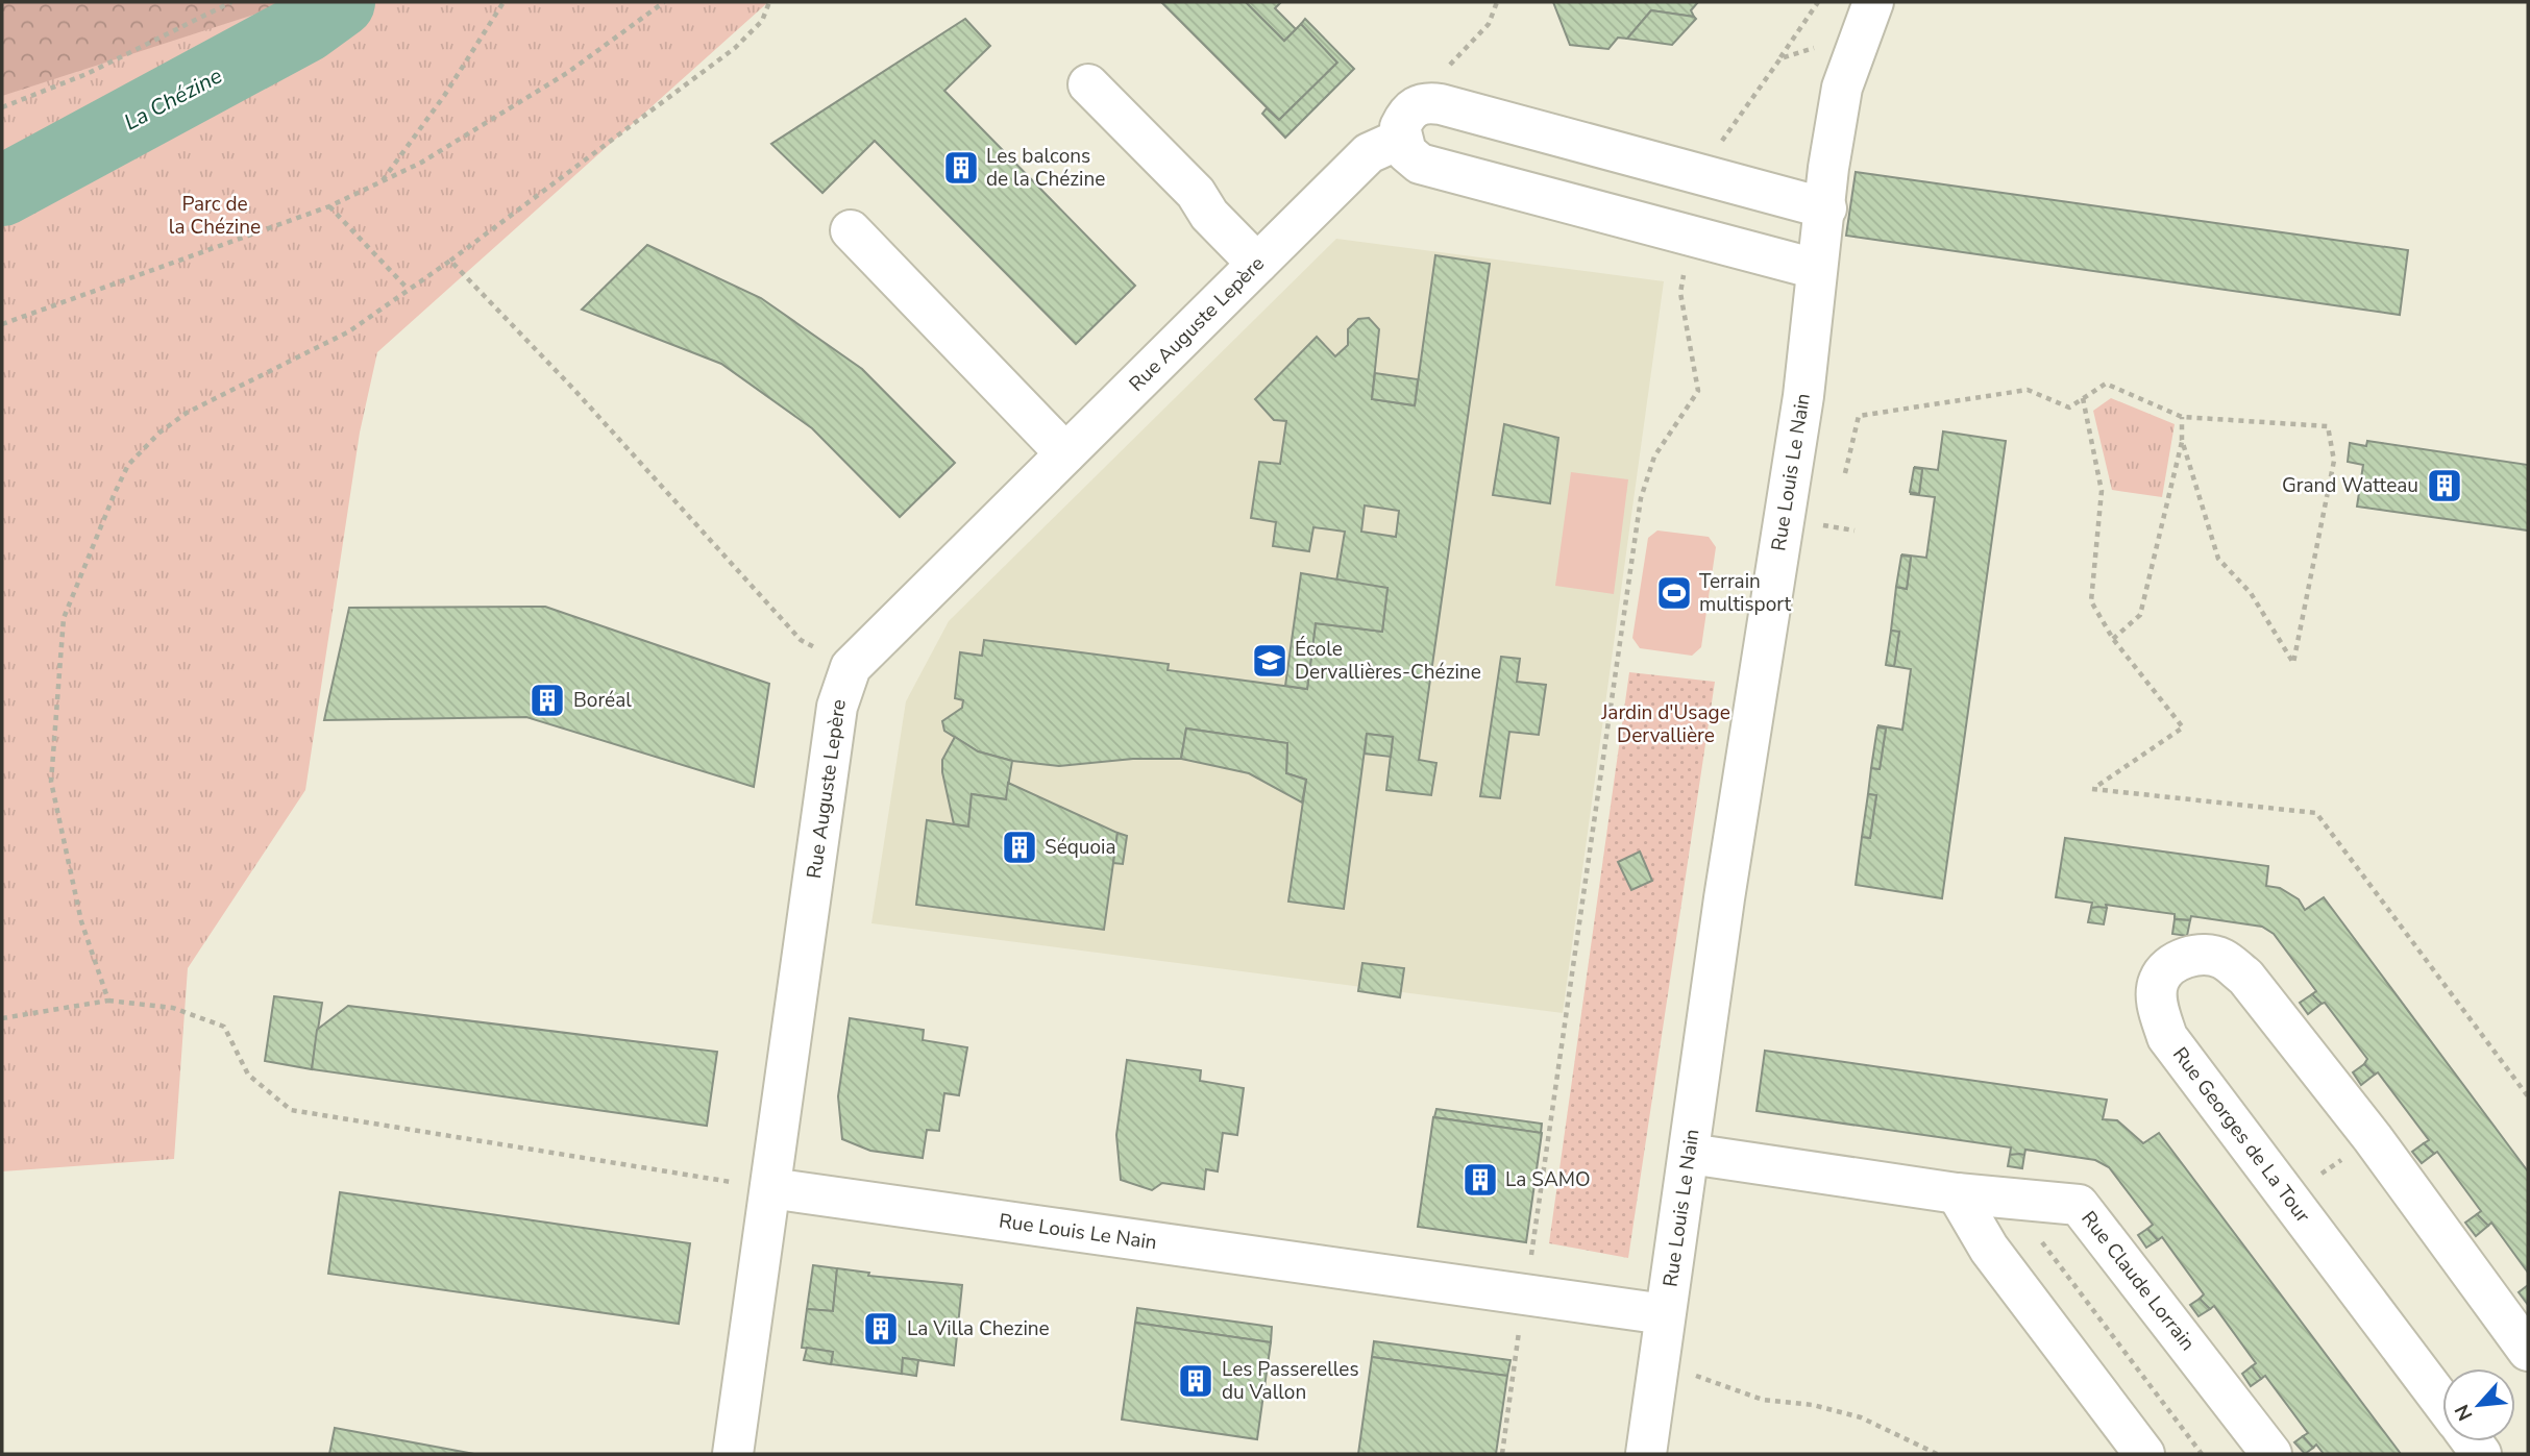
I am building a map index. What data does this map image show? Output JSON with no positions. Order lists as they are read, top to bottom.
{
  "streets": {
    "street": [
      "Rue Auguste Lepère",
      "Rue Louis Le Nain",
      "Rue Georges de La Tour",
      "Rue Claude Lorrain"
    ]
  },
  "crossings": [
    ["Rue Auguste Lepère", "Rue Louis Le Nain"],
    ["Rue Louis Le Nain", "Rue Claude Lorrain"]
  ],
  "water": ["La Chézine"],
  "parks": ["Parc de la Chézine", "Jardin d'Usage Dervallière"],
  "places": {
    "building": [
      "Les balcons de la Chézine",
      "Grand Watteau",
      "Boréal",
      "Séquoia",
      "La SAMO",
      "La Villa Chezine",
      "Les Passerelles du Vallon"
    ],
    "sports": ["Terrain multisport"],
    "school or university": ["École Dervallières-Chézine"]
  },
  "north": "bottom left"
}
